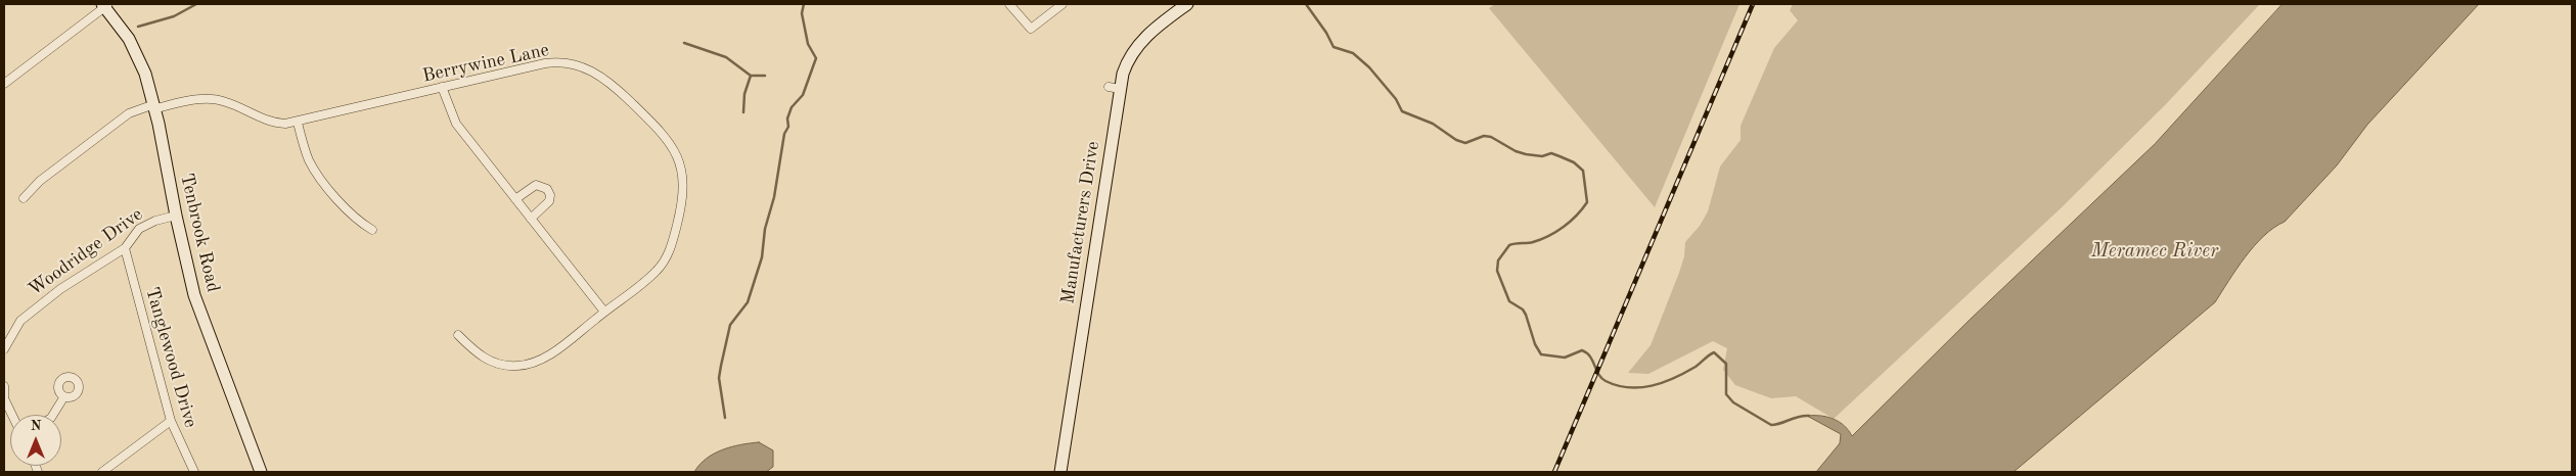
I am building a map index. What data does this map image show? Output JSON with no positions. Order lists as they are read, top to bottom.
{
  "streets": {
    "street": [
      "Berrywine Lane",
      "Manufacturers Drive",
      "Tenbrook Road",
      "Woodridge Drive",
      "Tanglewood Drive"
    ]
  },
  "crossings": [
    ["Berrywine Lane", "Tenbrook Road"],
    ["Tenbrook Road", "Woodridge Drive"],
    ["Woodridge Drive", "Tanglewood Drive"]
  ],
  "water": ["Meramec River"],
  "north": "top"
}
